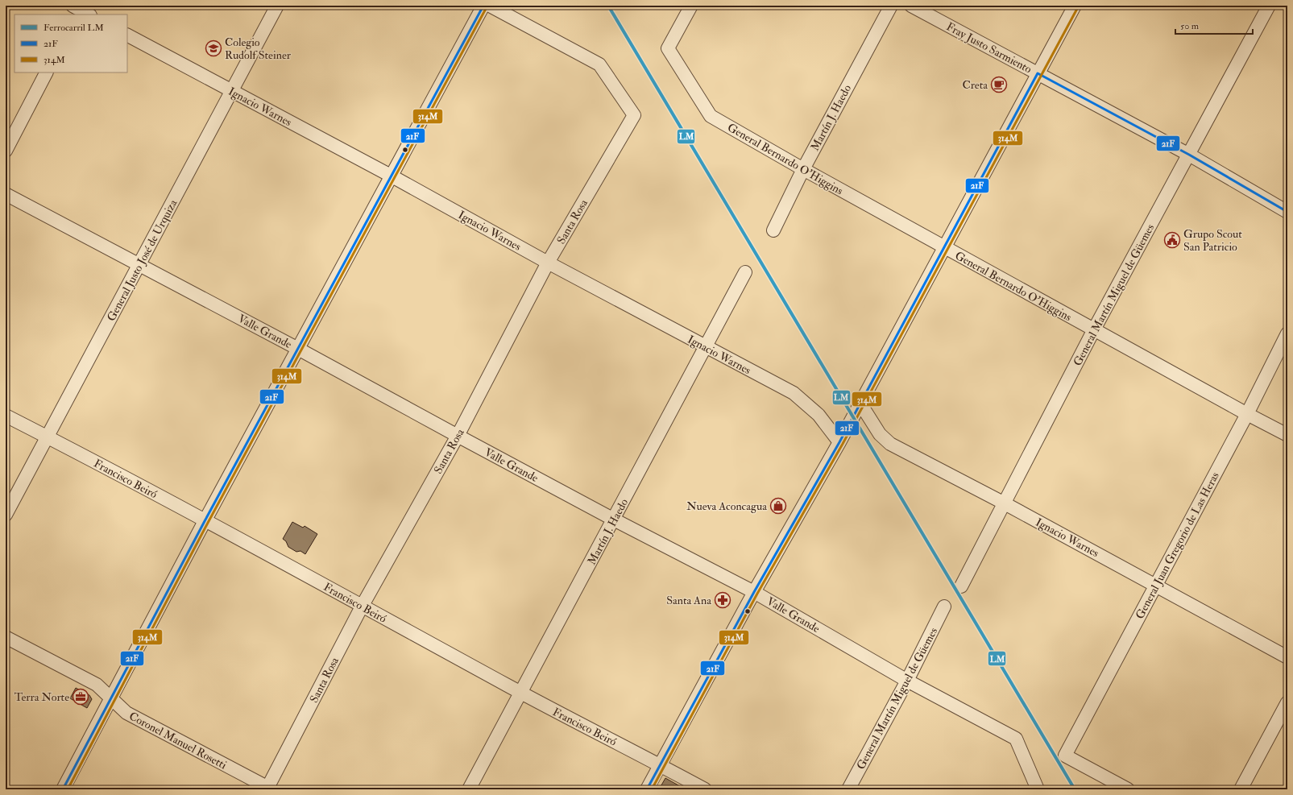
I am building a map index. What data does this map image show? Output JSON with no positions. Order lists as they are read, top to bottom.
{
  "streets": {
    "street": [
      "Fray Justo Sarmiento",
      "Ignacio Warnes",
      "Martín J. Haedo",
      "General Bernardo O'Higgins",
      "Santa Rosa",
      "General Justo José de Urquiza",
      "General Martín Miguel de Güemes",
      "Valle Grande",
      "Francisco Beiró",
      "General Juan Gregorio de Las Heras",
      "Coronel Manuel Rosetti"
    ]
  },
  "crossings": [
    ["Fray Justo Sarmiento", "General Martín Miguel de Güemes"],
    ["Ignacio Warnes", "Martín J. Haedo"],
    ["Ignacio Warnes", "Santa Rosa"],
    ["Ignacio Warnes", "General Justo José de Urquiza"],
    ["Ignacio Warnes", "General Martín Miguel de Güemes"],
    ["Ignacio Warnes", "General Juan Gregorio de Las Heras"],
    ["Martín J. Haedo", "General Bernardo O'Higgins"],
    ["Martín J. Haedo", "Valle Grande"],
    ["Martín J. Haedo", "Francisco Beiró"],
    ["General Bernardo O'Higgins", "General Martín Miguel de Güemes"],
    ["General Bernardo O'Higgins", "General Juan Gregorio de Las Heras"],
    ["Santa Rosa", "Valle Grande"],
    ["Santa Rosa", "Francisco Beiró"],
    ["Santa Rosa", "Coronel Manuel Rosetti"],
    ["General Justo José de Urquiza", "Valle Grande"],
    ["General Justo José de Urquiza", "Francisco Beiró"],
    ["General Martín Miguel de Güemes", "Valle Grande"]
  ],
  "places": {
    "school or university": ["Colegio Rudolf Steiner"],
    "cafe": ["Creta"],
    "public building": ["Grupo Scout San Patricio"],
    "shop": ["Nueva Aconcagua"],
    "pharmacy": ["Santa Ana"],
    "office": ["Terra Norte"]
  },
  "lines": ["rail line LM", "transit line 21F", "transit line 314M"],
  "legend": ["Ferrocarril LM", "21F", "314M"],
  "scale_bar": "50 m"
}
